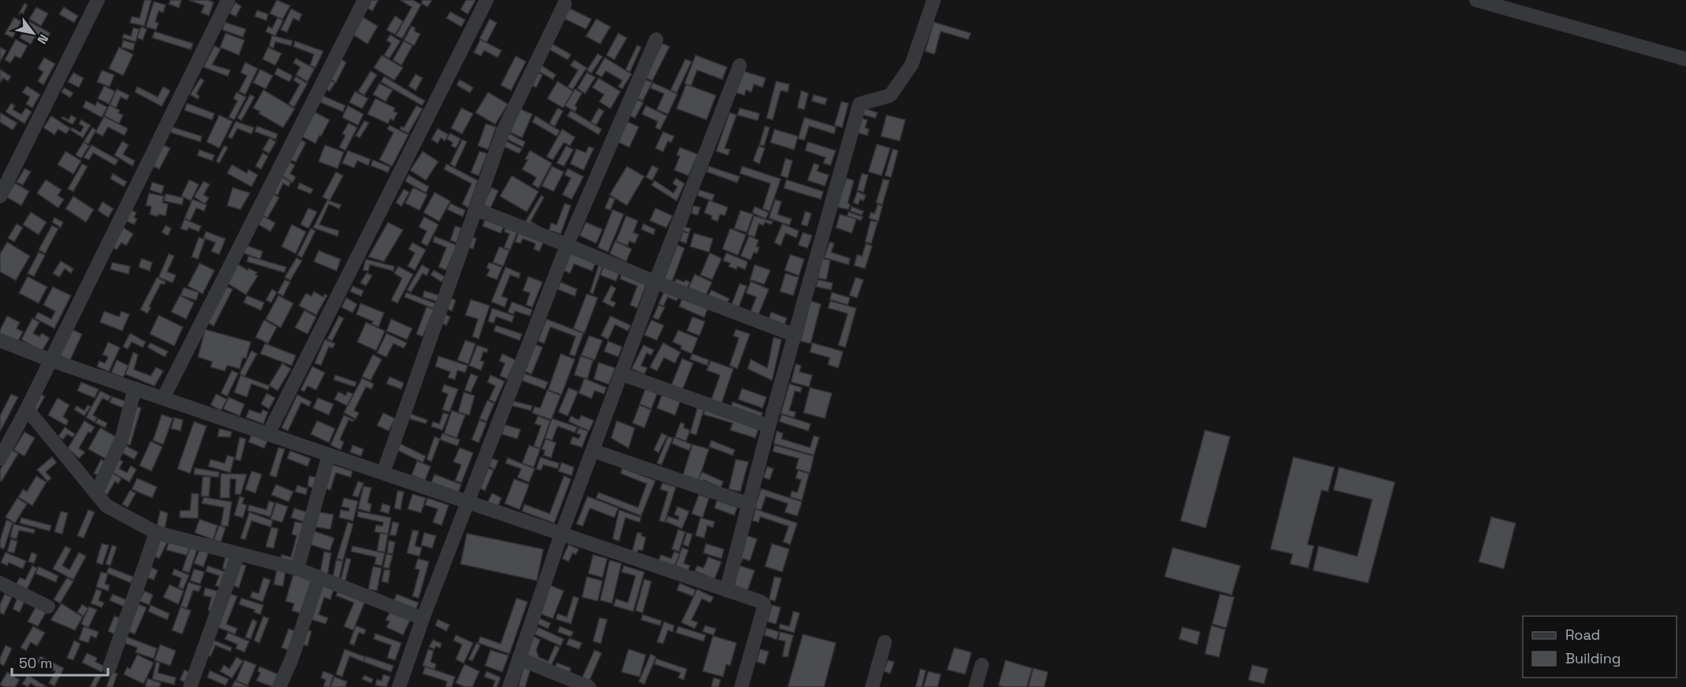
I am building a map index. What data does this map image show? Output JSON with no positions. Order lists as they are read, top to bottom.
{
  "legend": ["Road", "Building"],
  "scale_bar": "50 m",
  "north": "bottom right"
}
